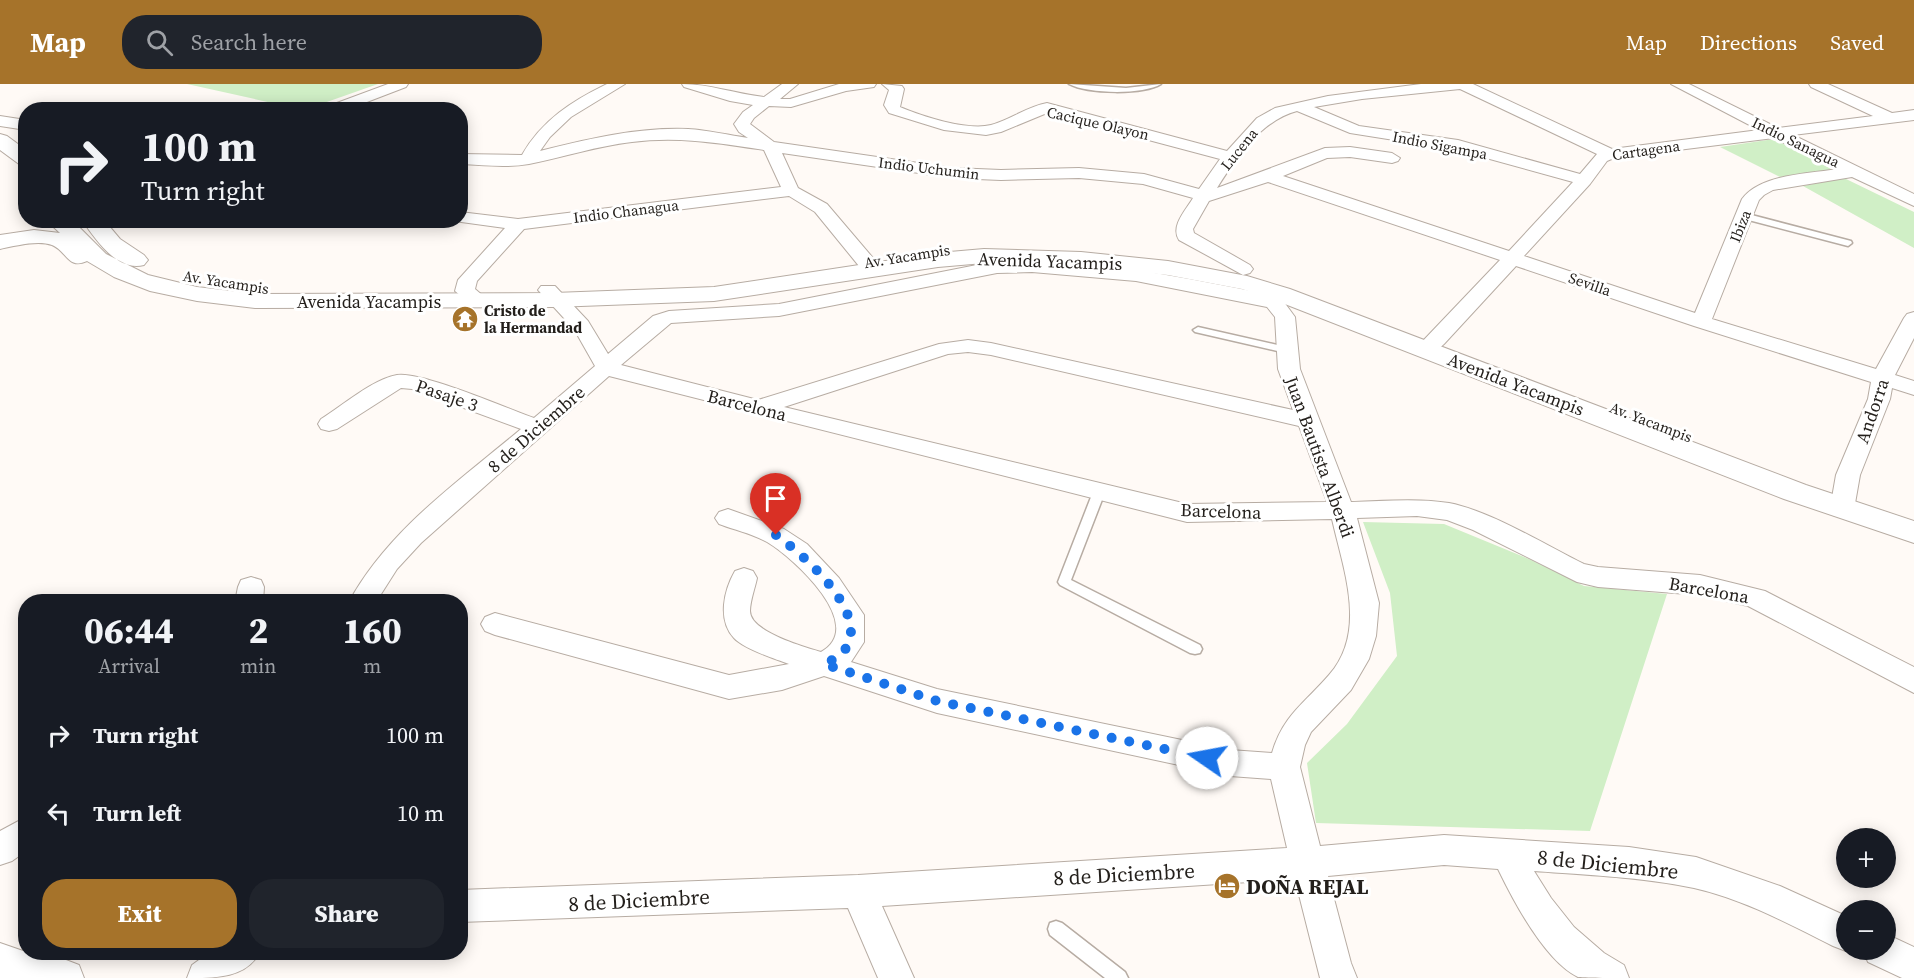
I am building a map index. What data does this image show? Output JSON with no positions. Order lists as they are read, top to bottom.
{
  "streets": {
    "street": [
      "Cacique Olayon",
      "Indio Sanagua",
      "Indio Sigampa",
      "Lucena",
      "Cartagena",
      "Indio Uchumin",
      "Indio Chanagua",
      "Ibiza",
      "Av. Yacampis",
      "Avenida Yacampis",
      "Sevilla",
      "Pasaje 3",
      "Barcelona",
      "Andorra",
      "8 de Diciembre",
      "Juan Bautista Alberdi"
    ]
  },
  "crossings": [
    ["Cacique Olayon", "Lucena"],
    ["Indio Sanagua", "Cartagena"],
    ["Indio Sanagua", "Ibiza"],
    ["Indio Sigampa", "Lucena"],
    ["Indio Sigampa", "Cartagena"],
    ["Lucena", "Indio Uchumin"],
    ["Lucena", "Av. Yacampis"],
    ["Cartagena", "Av. Yacampis"],
    ["Cartagena", "Avenida Yacampis"],
    ["Cartagena", "Sevilla"],
    ["Ibiza", "Sevilla"],
    ["Av. Yacampis", "Avenida Yacampis"],
    ["Avenida Yacampis", "Andorra"],
    ["Avenida Yacampis", "8 de Diciembre"],
    ["Avenida Yacampis", "Juan Bautista Alberdi"],
    ["Sevilla", "Andorra"],
    ["Pasaje 3", "8 de Diciembre"],
    ["Barcelona", "8 de Diciembre"],
    ["Barcelona", "Juan Bautista Alberdi"],
    ["8 de Diciembre", "Juan Bautista Alberdi"]
  ],
  "places": {
    "temple": ["Cristo de la Hermandad"],
    "hotel": ["DOÑA REJAL"]
  },
  "page": {
    "header": "Map",
    "search": "Search here",
    "nav": ["Map", "Directions", "Saved"],
    "turn": ["100 m", "Turn right"],
    "eta": [
      "06:44",
      "Arrival",
      "2",
      "min",
      "160",
      "m"
    ],
    "list": [
      {
        "name": "Turn right",
        "value": "100 m"
      },
      {
        "name": "Turn left",
        "value": "10 m"
      }
    ],
    "map_buttons": ["+", "−"],
    "buttons": ["Exit", "Share"]
  }
}
